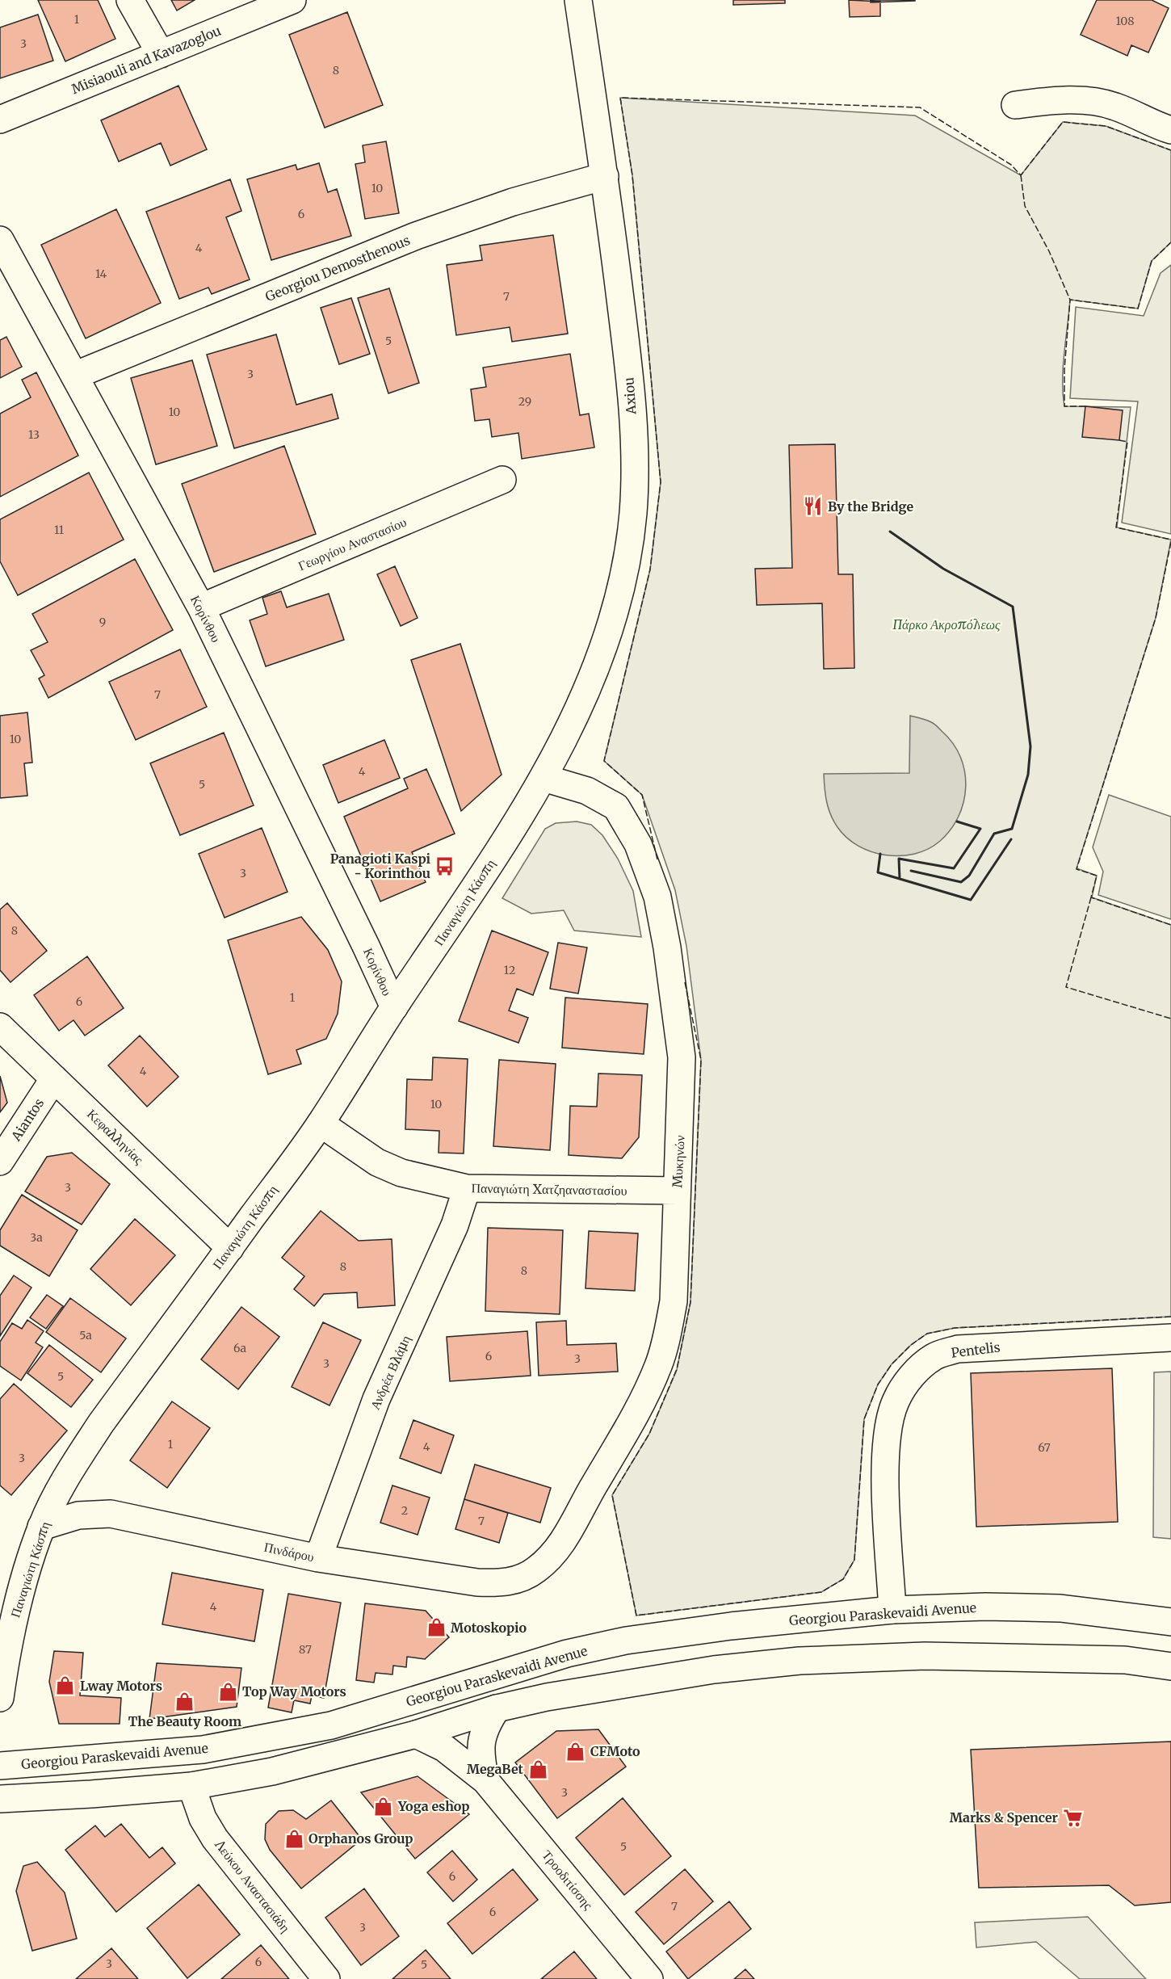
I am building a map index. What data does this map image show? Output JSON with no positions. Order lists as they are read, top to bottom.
{
  "streets": {
    "street": [
      "Misiaouli and Kavazoglou",
      "Georgiou Demosthenous",
      "Axiou",
      "Γεωργίου Αναστασίου",
      "Κορίνθου",
      "Παναγιώτη Κάσπη",
      "Aiantos",
      "Κεφαλληνίας",
      "Μυκηνών",
      "Παναγιώτη Χατζηαναστασίου",
      "Pentelis",
      "Ανδρέα Βλάμη",
      "Πινδάρου",
      "Georgiou Paraskevaidi Avenue",
      "Τροοδιτίσσης",
      "Λεύκου Αναστασιάδη"
    ]
  },
  "crossings": [
    ["Georgiou Demosthenous", "Axiou"],
    ["Georgiou Demosthenous", "Κορίνθου"],
    ["Axiou", "Παναγιώτη Κάσπη"],
    ["Axiou", "Μυκηνών"],
    ["Γεωργίου Αναστασίου", "Κορίνθου"],
    ["Κορίνθου", "Παναγιώτη Κάσπη"],
    ["Παναγιώτη Κάσπη", "Κεφαλληνίας"],
    ["Παναγιώτη Κάσπη", "Μυκηνών"],
    ["Παναγιώτη Κάσπη", "Παναγιώτη Χατζηαναστασίου"],
    ["Παναγιώτη Κάσπη", "Πινδάρου"],
    ["Aiantos", "Κεφαλληνίας"],
    ["Μυκηνών", "Παναγιώτη Χατζηαναστασίου"],
    ["Μυκηνών", "Πινδάρου"],
    ["Παναγιώτη Χατζηαναστασίου", "Ανδρέα Βλάμη"],
    ["Pentelis", "Georgiou Paraskevaidi Avenue"],
    ["Ανδρέα Βλάμη", "Πινδάρου"]
  ],
  "parks": ["Πάρκο Ακροπόλεως"],
  "places": {
    "restaurant": ["By the Bridge"],
    "bus stop": ["Panagioti Kaspi - Korinthou"],
    "shop": [
      "Motoskopio",
      "Lway Motors",
      "Top Way Motors",
      "The Beauty Room",
      "CFMoto",
      "MegaBet",
      "Yoga eshop",
      "Orphanos Group"
    ],
    "supermarket": ["Marks & Spencer"]
  },
  "house_numbers": [
    "1",
    "108",
    "3",
    "8",
    "10",
    "6",
    "4",
    "14",
    "7",
    "5",
    "3",
    "29",
    "10",
    "13",
    "11",
    "9",
    "7",
    "10",
    "4",
    "5",
    "3",
    "8",
    "12",
    "1",
    "6",
    "4",
    "10",
    "3",
    "3a",
    "8",
    "8",
    "5a",
    "6a",
    "6",
    "3",
    "3",
    "5",
    "1",
    "4",
    "67",
    "3",
    "2",
    "7",
    "4",
    "87",
    "3",
    "5",
    "6",
    "7",
    "6",
    "3",
    "6",
    "3",
    "5"
  ]
}
